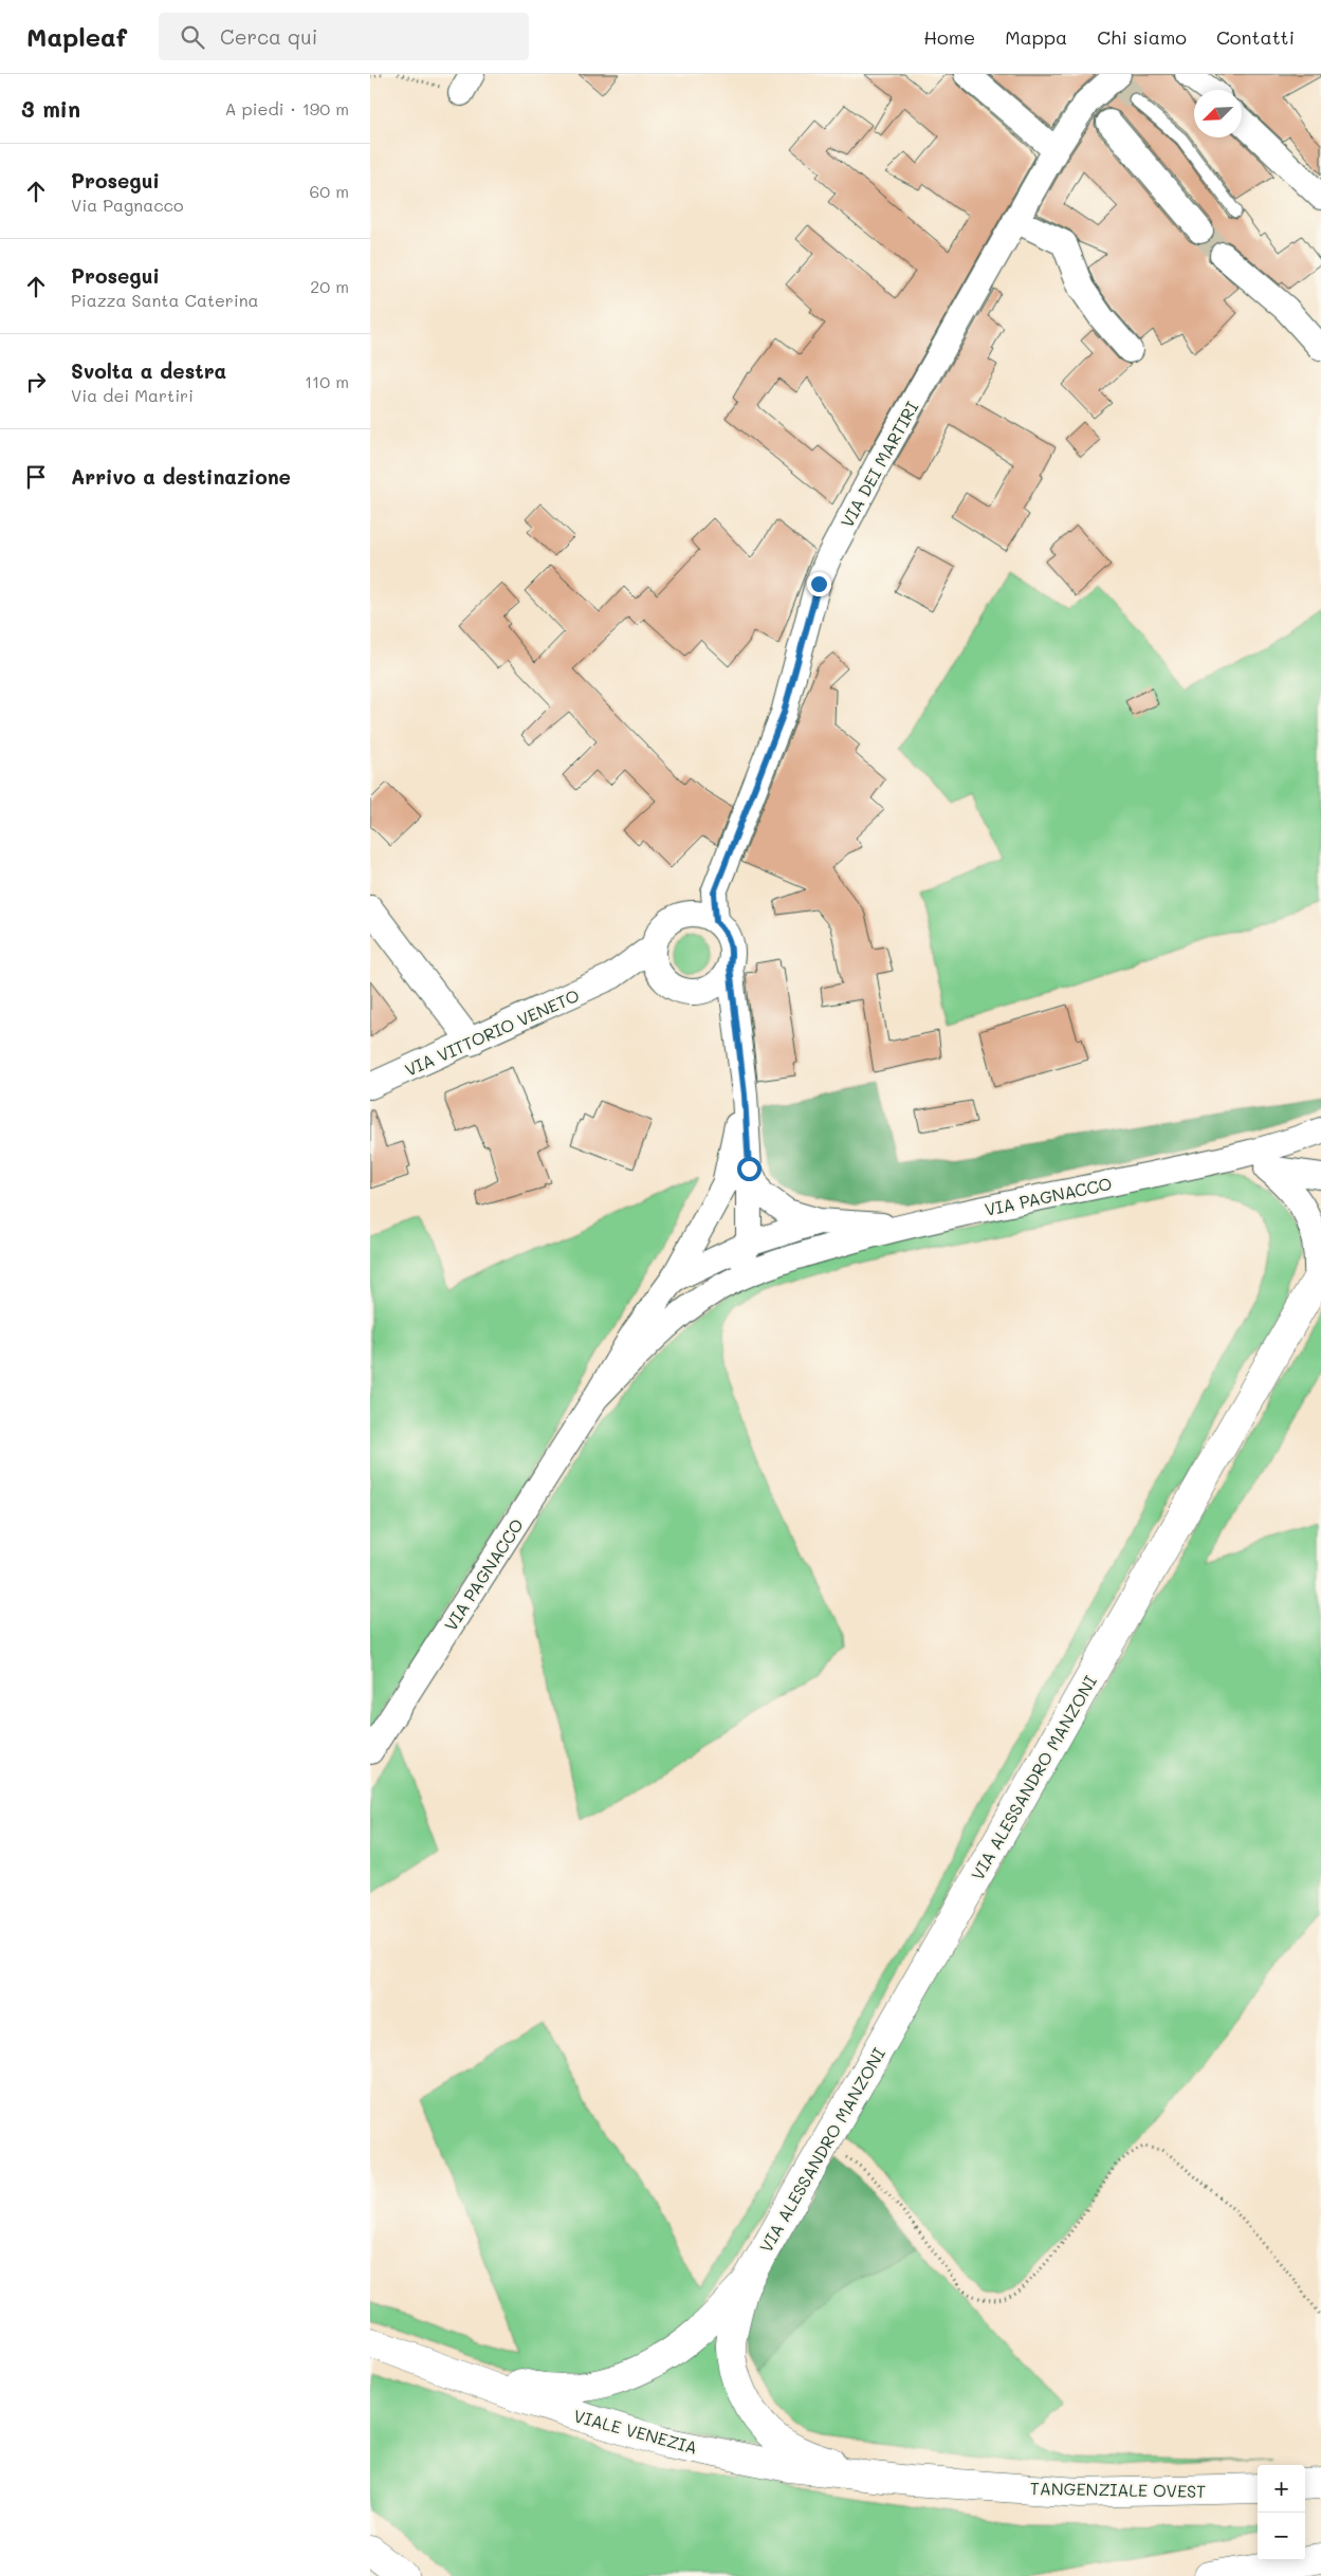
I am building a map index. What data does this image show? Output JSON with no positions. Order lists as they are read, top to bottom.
{
  "streets": {
    "main road": ["VIA ALESSANDRO MANZONI", "VIALE VENEZIA", "TANGENZIALE OVEST"],
    "street": ["VIA DEI MARTIRI", "VIA VITTORIO VENETO", "VIA PAGNACCO"]
  },
  "crossings": [
    ["VIA DEI MARTIRI", "VIA VITTORIO VENETO"],
    ["VIA DEI MARTIRI", "VIA PAGNACCO"],
    ["VIA VITTORIO VENETO", "VIA PAGNACCO"],
    ["VIALE VENEZIA", "TANGENZIALE OVEST"]
  ],
  "north": "bottom left",
  "page": {
    "header": "Mapleaf",
    "search": "Cerca qui",
    "nav": [
      "Home",
      "Mappa",
      "Chi siamo",
      "Contatti"
    ],
    "heading": ["3 min", "A piedi · 190 m"],
    "list": [
      ["Prosegui", "Via Pagnacco", "60 m"],
      ["Prosegui", "Piazza Santa Caterina", "20 m"],
      ["Svolta a destra", "Via dei Martiri", "110 m"],
      "Arrivo a destinazione"
    ],
    "map_buttons": ["+", "−"]
  }
}
